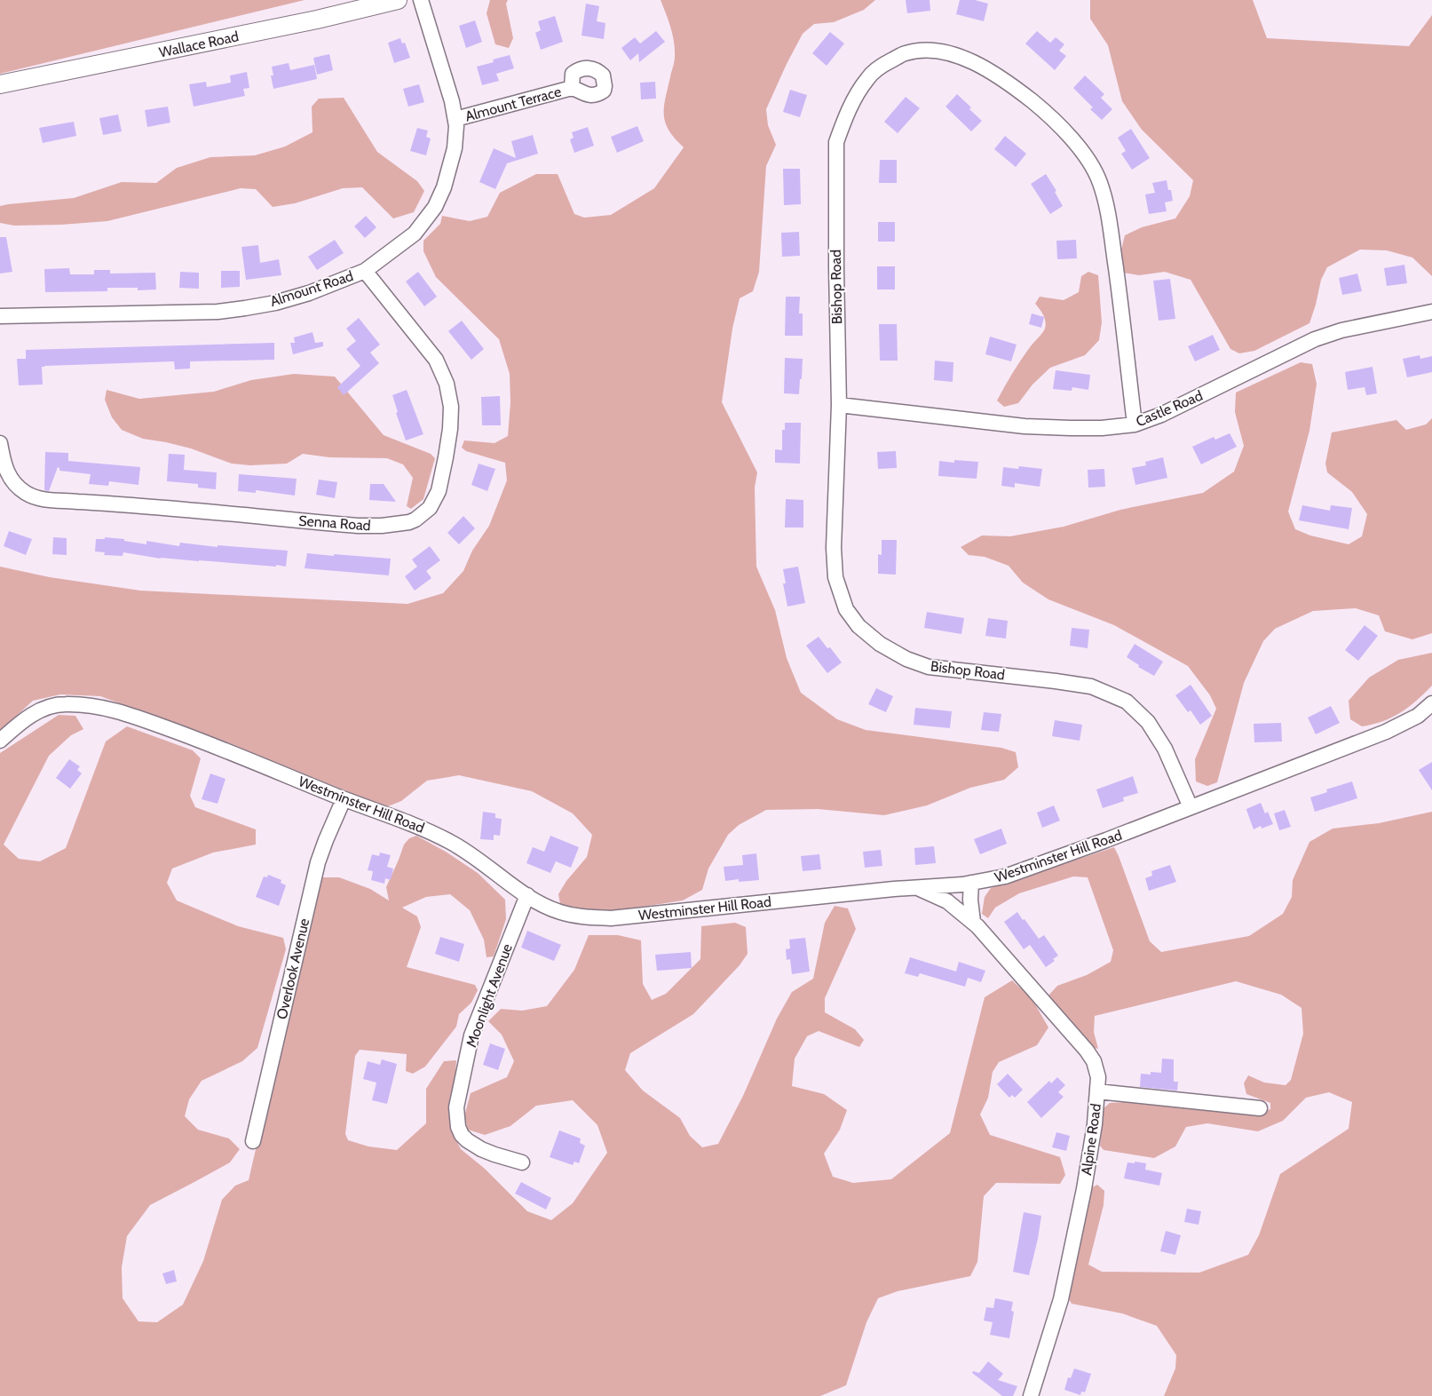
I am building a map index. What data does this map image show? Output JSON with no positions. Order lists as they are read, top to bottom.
{
  "streets": {
    "street": [
      "Wallace Road",
      "Almount Terrace",
      "Bishop Road",
      "Almount Road",
      "Castle Road",
      "Senna Road",
      "Westminster Hill Road",
      "Overlook Avenue",
      "Moonlight Avenue",
      "Alpine Road"
    ]
  },
  "crossings": [
    ["Almount Terrace", "Almount Road"],
    ["Bishop Road", "Castle Road"],
    ["Bishop Road", "Westminster Hill Road"],
    ["Almount Road", "Senna Road"],
    ["Westminster Hill Road", "Overlook Avenue"],
    ["Westminster Hill Road", "Moonlight Avenue"],
    ["Westminster Hill Road", "Alpine Road"]
  ]
}
